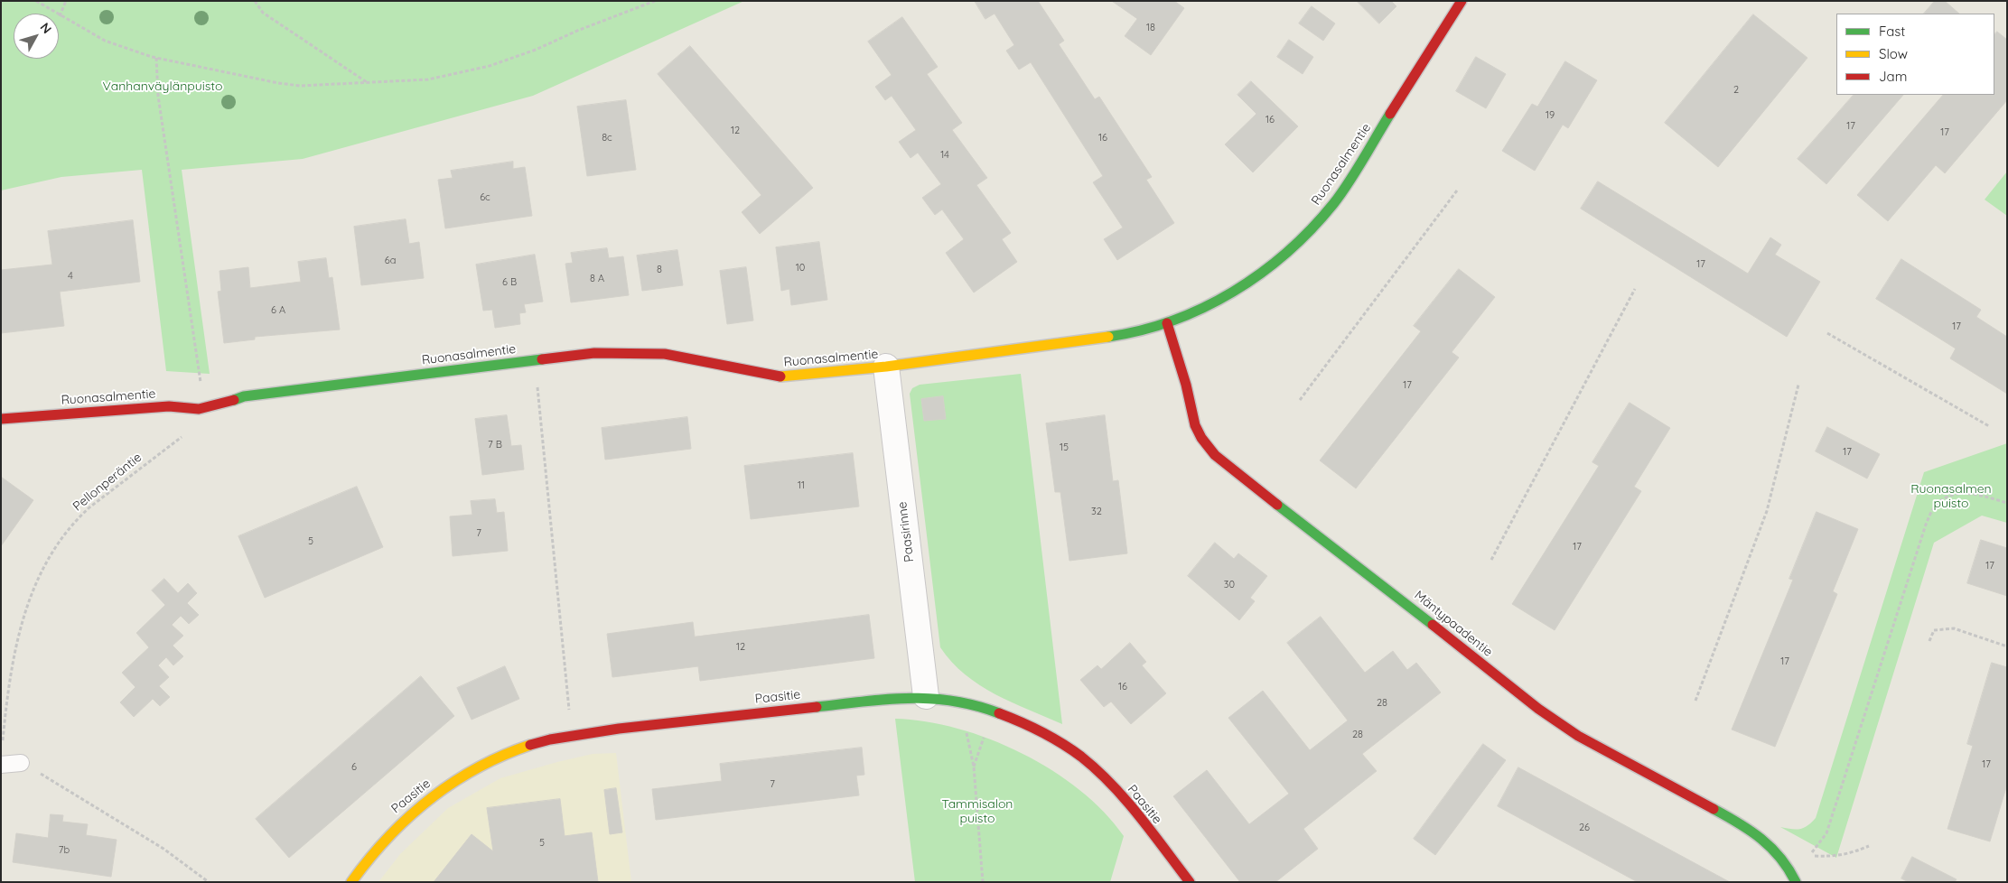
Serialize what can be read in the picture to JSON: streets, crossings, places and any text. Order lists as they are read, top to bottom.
{
  "streets": {
    "street": [
      "Ruonasalmentie",
      "Paasirinne",
      "Mäntypaadentie",
      "Paasitie"
    ],
    "path": ["Pellonperäntie"]
  },
  "crossings": [
    ["Ruonasalmentie", "Paasirinne"],
    ["Ruonasalmentie", "Mäntypaadentie"],
    ["Paasirinne", "Paasitie"]
  ],
  "parks": ["Vanhanväylänpuisto", "Ruonasalmen puisto", "Tammisalon puisto"],
  "house_numbers": [
    "18",
    "2",
    "19",
    "16",
    "17",
    "12",
    "17",
    "8c",
    "16",
    "14",
    "6c",
    "6a",
    "17",
    "10",
    "8",
    "4",
    "8 A",
    "6 B",
    "6 A",
    "17",
    "17",
    "7 B",
    "15",
    "17",
    "11",
    "32",
    "7",
    "5",
    "17",
    "17",
    "30",
    "12",
    "17",
    "16",
    "28",
    "28",
    "17",
    "6",
    "7",
    "26",
    "5",
    "7b"
  ],
  "legend": ["Fast", "Slow", "Jam"],
  "north": "top right"
}
